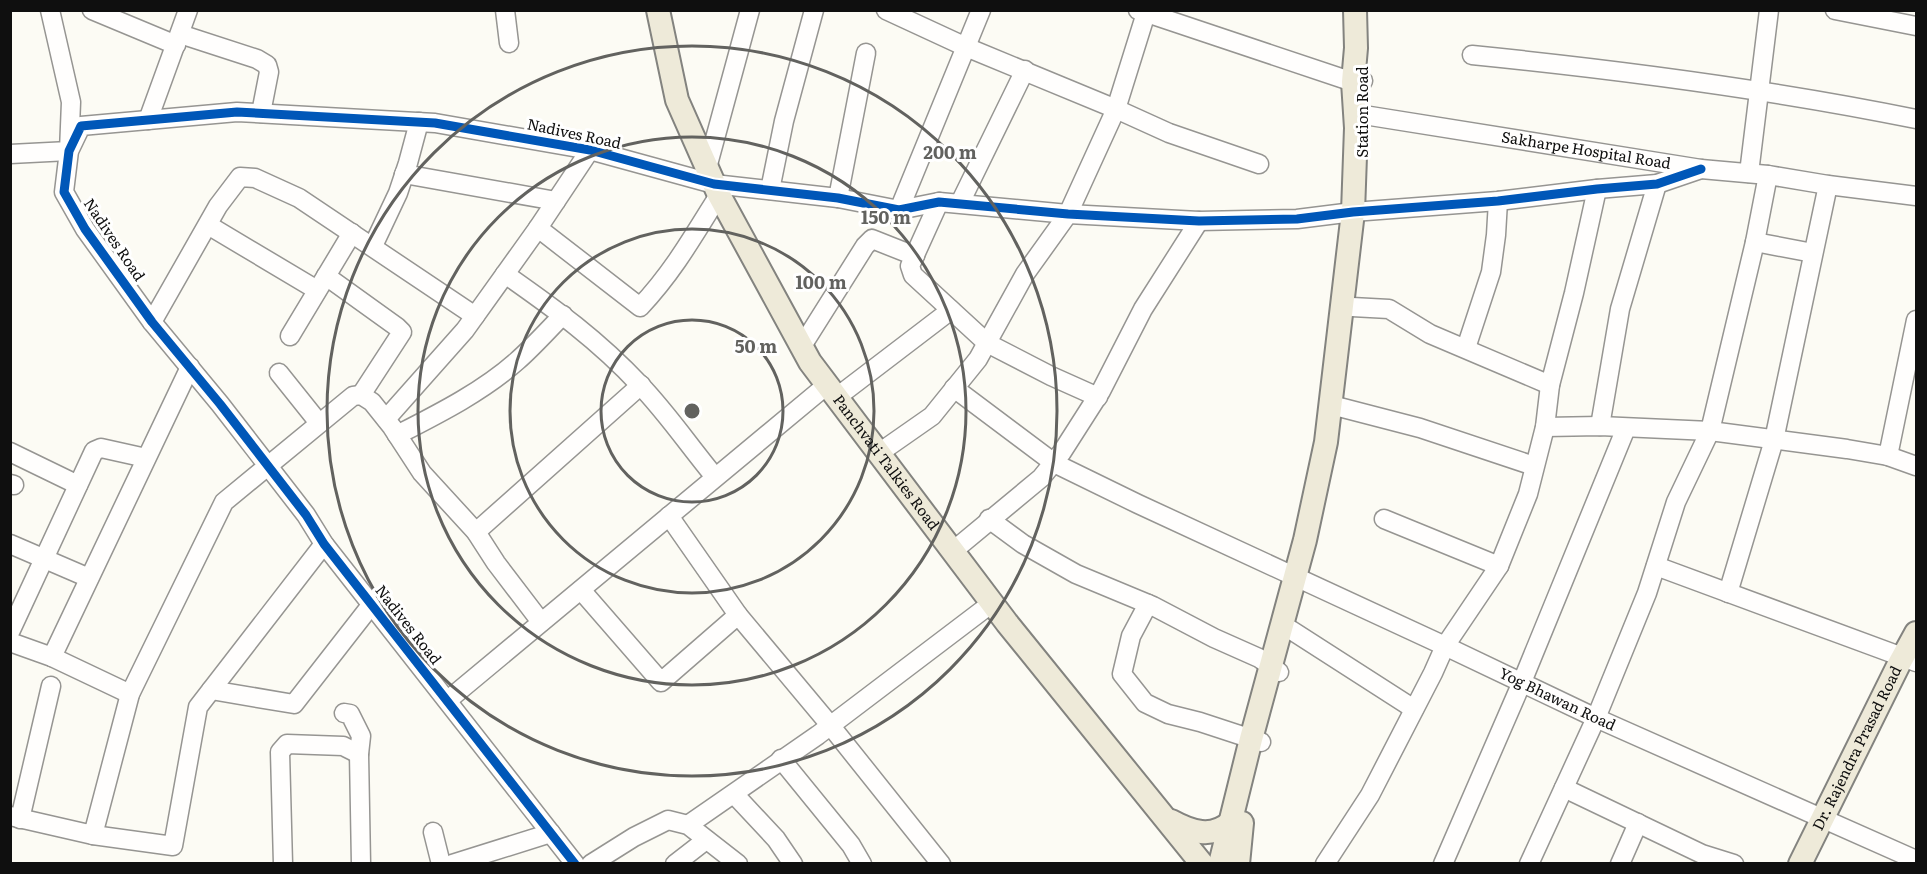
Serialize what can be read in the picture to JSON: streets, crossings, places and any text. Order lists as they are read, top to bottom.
{
  "streets": {
    "main road": ["Station Road", "Panchvati Talkies Road", "Dr. Rajendra Prasad Road"],
    "street": ["Nadives Road", "Sakharpe Hospital Road", "Yog Bhawan Road"]
  },
  "crossings": [
    ["Station Road", "Sakharpe Hospital Road"],
    ["Nadives Road", "Panchvati Talkies Road"],
    ["Yog Bhawan Road", "Dr. Rajendra Prasad Road"]
  ],
  "rings": [
    "200 m",
    "150 m",
    "100 m",
    "50 m"
  ]
}
